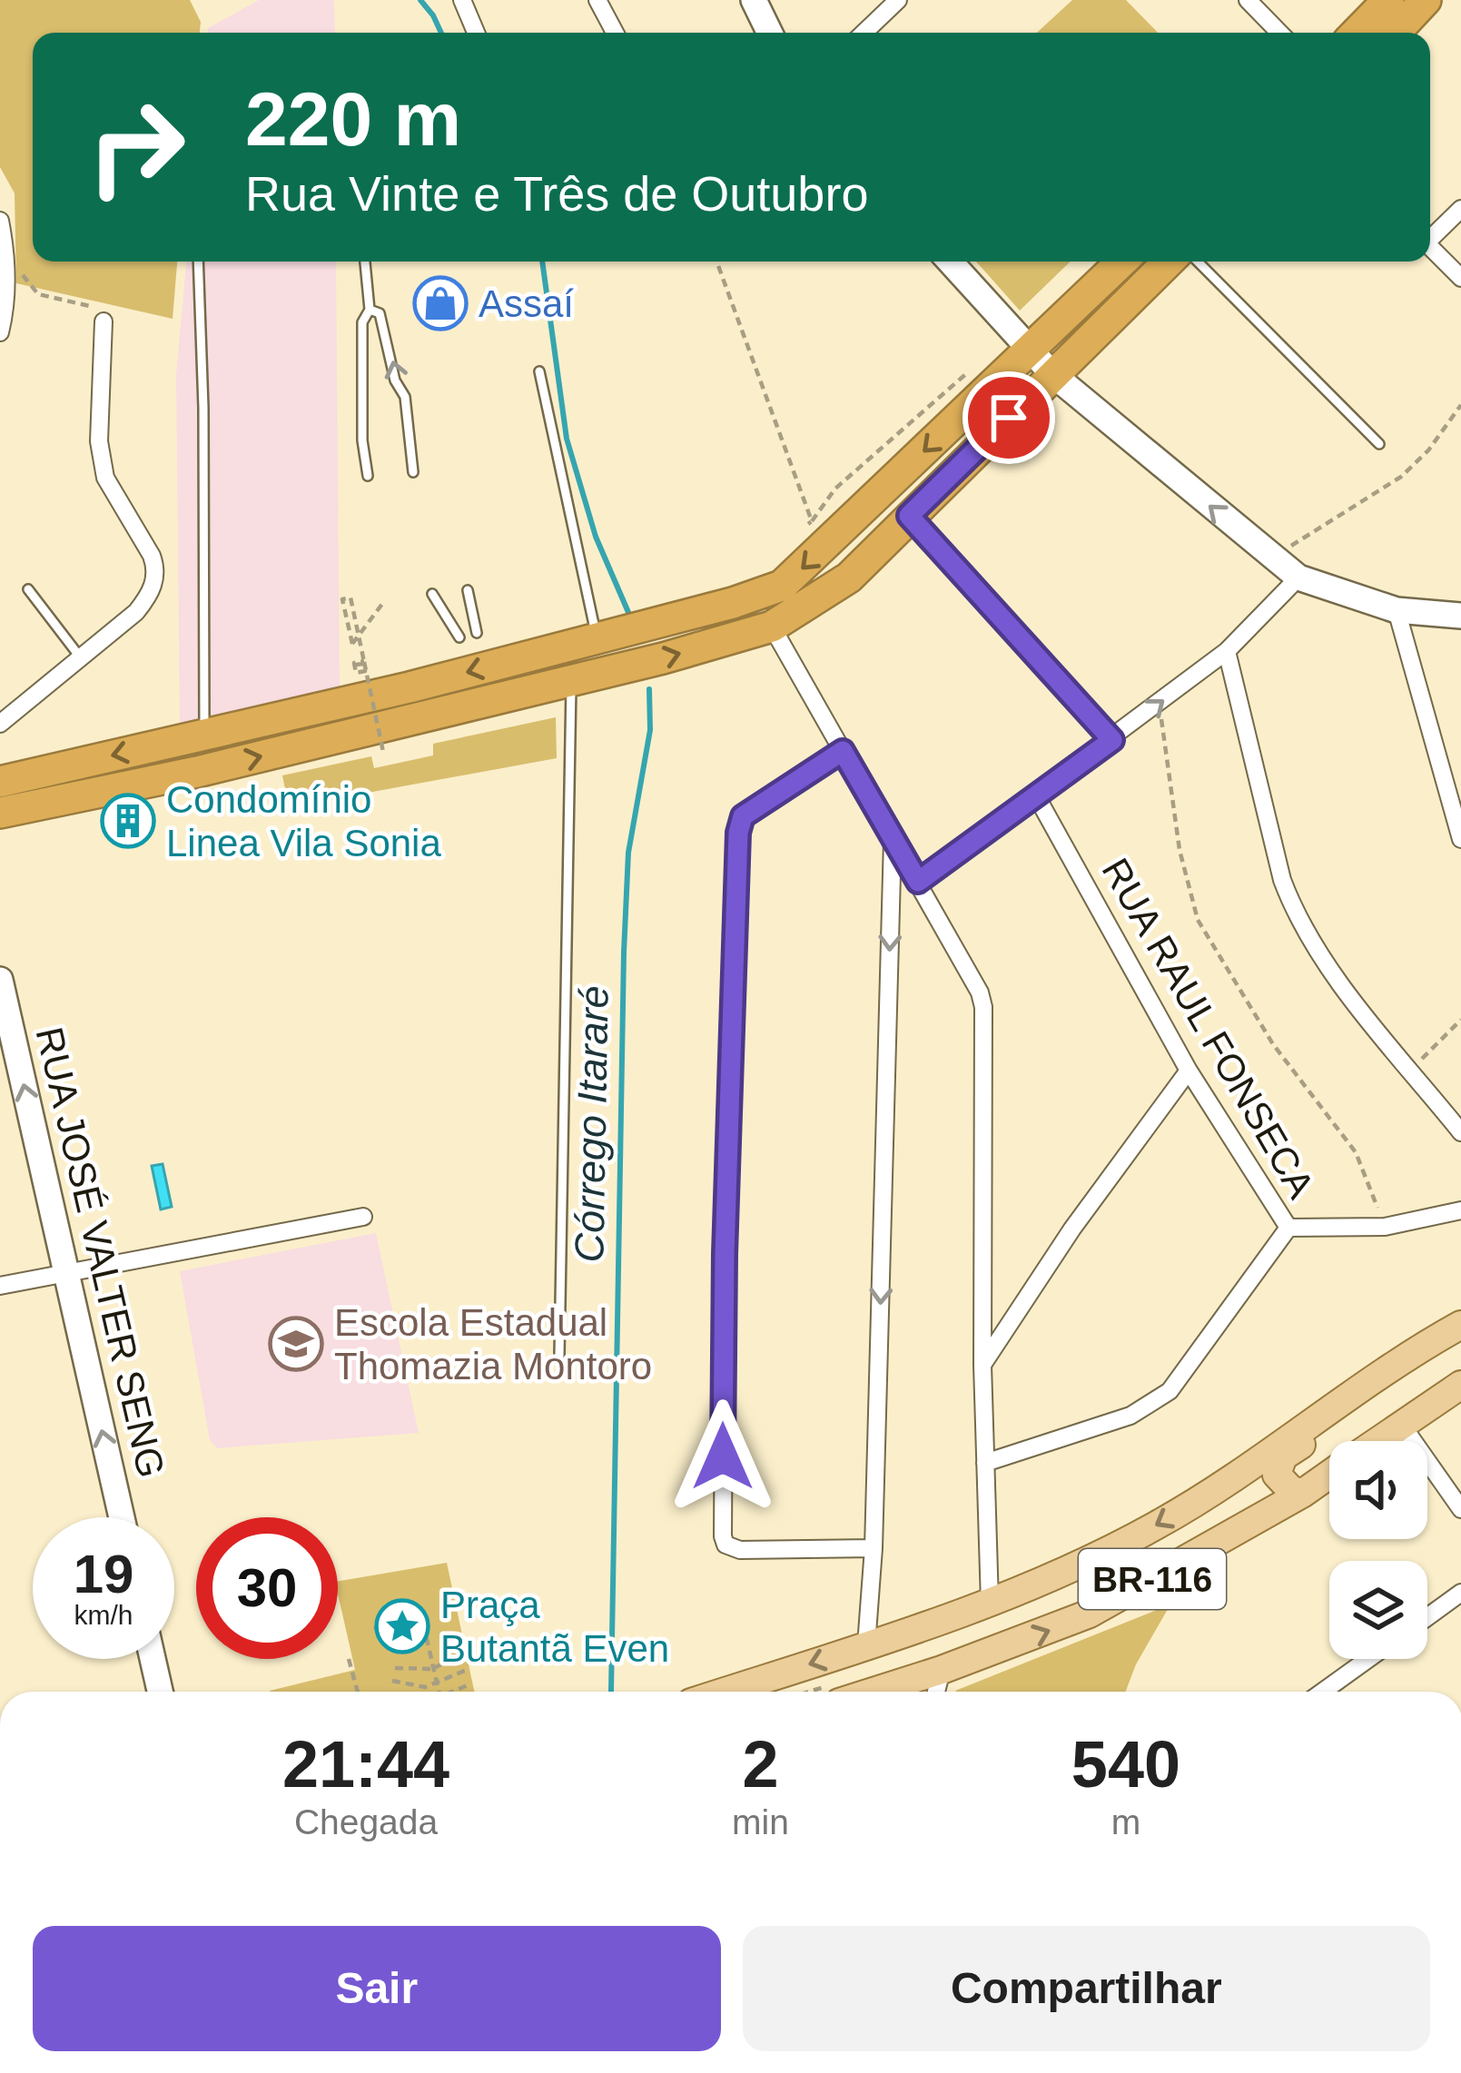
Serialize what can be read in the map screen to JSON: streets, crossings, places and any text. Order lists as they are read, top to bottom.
{
  "streets": {
    "main road": ["BR-116"],
    "street": ["RUA RAUL FONSECA", "RUA JOSÉ VALTER SENG"]
  },
  "one_way": ["RUA JOSÉ VALTER SENG"],
  "water": ["Córrego Itararé"],
  "places": {
    "shop": ["Assaí"],
    "building": ["Condomínio Linea Vila Sonia"],
    "school or university": ["Escola Estadual Thomazia Montoro"],
    "place": ["Praça Butantã Even"]
  },
  "page": {
    "turn": ["220 m", "Rua Vinte e Três de Outubro"],
    "speed": "19 km/h",
    "limit": "30",
    "eta": [
      "21:44",
      "Chegada",
      "2",
      "min",
      "540",
      "m"
    ],
    "buttons": ["Sair", "Compartilhar"]
  }
}
